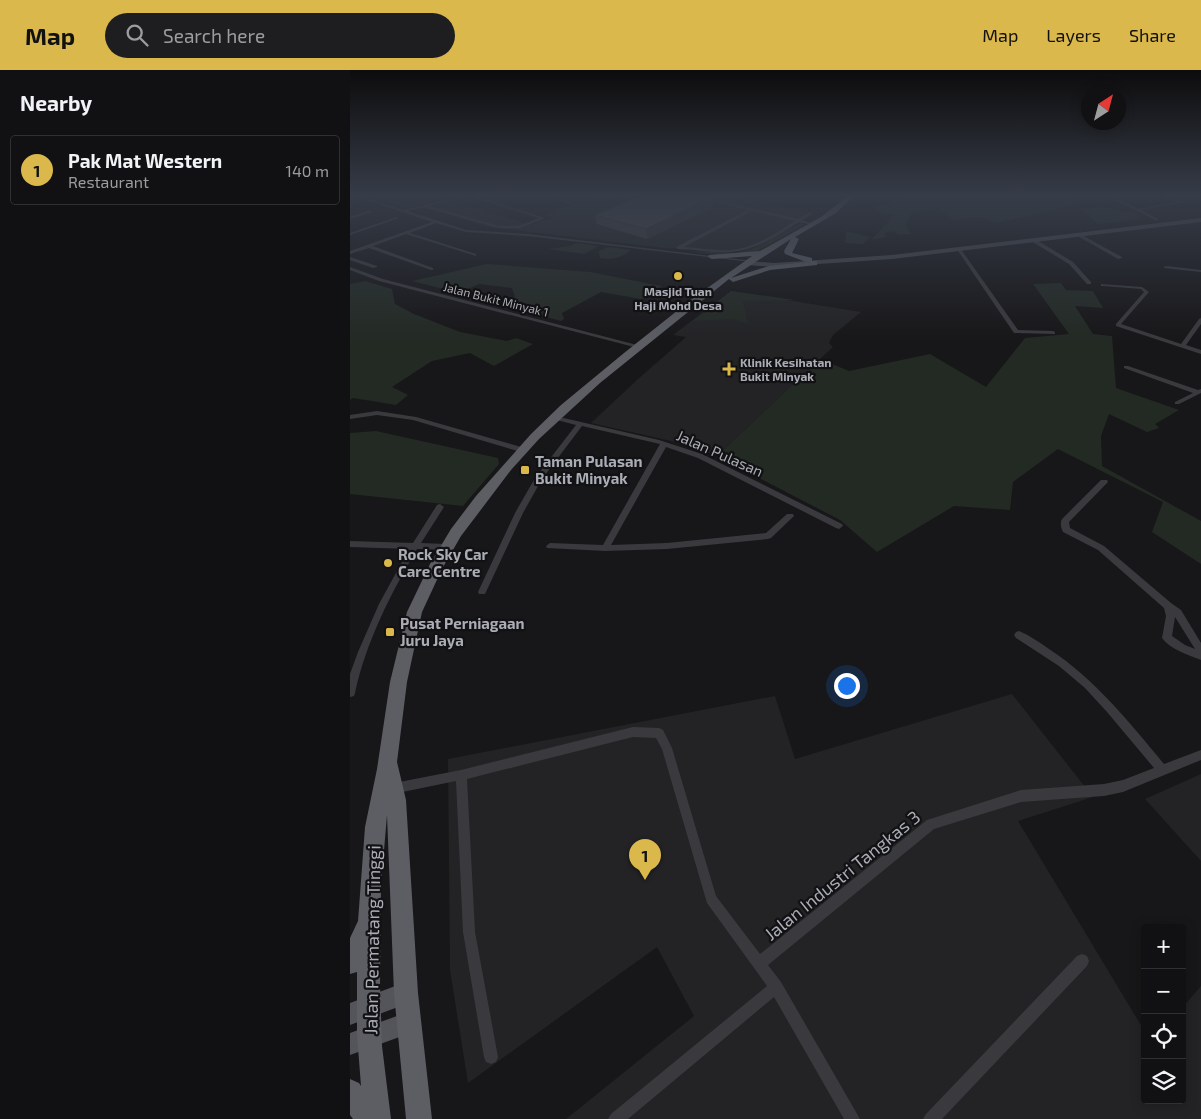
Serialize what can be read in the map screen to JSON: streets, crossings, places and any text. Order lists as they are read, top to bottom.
{
  "streets": {
    "highway": ["Jalan Permatang Tinggi"],
    "street": ["Jalan Bukit Minyak 1", "Jalan Pulasan", "Jalan Industri Tangkas 3"]
  },
  "crossings": [
    ["Jalan Bukit Minyak 1", "Jalan Permatang Tinggi"],
    ["Jalan Pulasan", "Jalan Permatang Tinggi"]
  ],
  "places": {
    "other": ["Masjid Tuan Haji Mohd Desa", "Rock Sky Car Care Centre"],
    "health": ["Klinik Kesihatan Bukit Minyak"],
    "transit": ["Taman Pulasan Bukit Minyak", "Pusat Perniagaan Juru Jaya"]
  },
  "north": "top right",
  "page": {
    "header": "Map",
    "search": "Search here",
    "nav": ["Map", "Layers", "Share"],
    "heading": "Nearby",
    "list": [
      {
        "mark": "1",
        "name": "Pak Mat Western",
        "note": "Restaurant",
        "value": "140 m"
      }
    ],
    "pins": "1",
    "map_buttons": ["+", "−"]
  }
}
